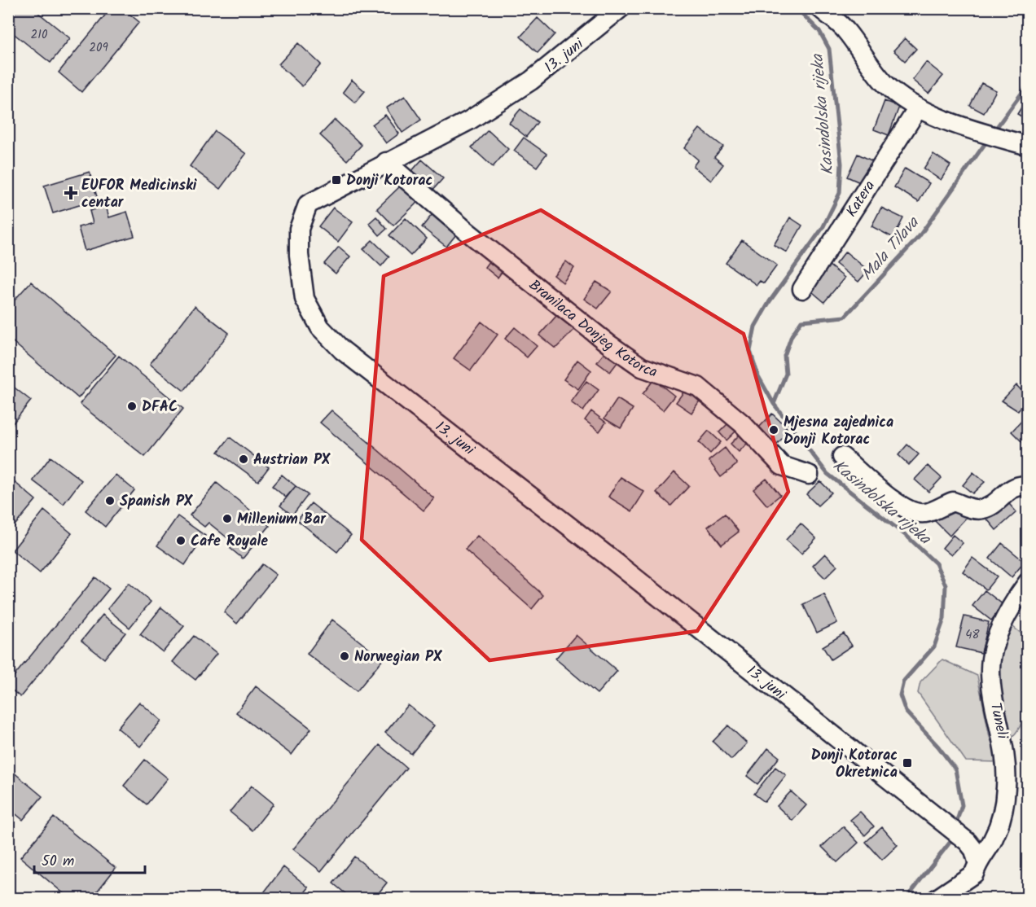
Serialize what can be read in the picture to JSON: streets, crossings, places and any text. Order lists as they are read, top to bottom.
{
  "streets": {
    "street": [
      "13. juni",
      "Katera",
      "Branilaca Donjeg Kotorca",
      "Tuneli"
    ]
  },
  "crossings": [
    ["13. juni", "Branilaca Donjeg Kotorca"],
    ["13. juni", "Tuneli"]
  ],
  "water": ["Kasindolska rijeka", "Mala Tilava"],
  "places": {
    "transit": ["Donji Kotorac", "Donji Kotorac Okretnica"],
    "health": ["EUFOR Medicinski centar"],
    "other": [
      "DFAC",
      "Mjesna zajednica Donji Kotorac",
      "Austrian PX",
      "Spanish PX",
      "Millenium Bar",
      "Cafe Royale",
      "Norwegian PX"
    ]
  },
  "house_numbers": ["210", "209", "48"],
  "scale_bar": "50 m"
}
